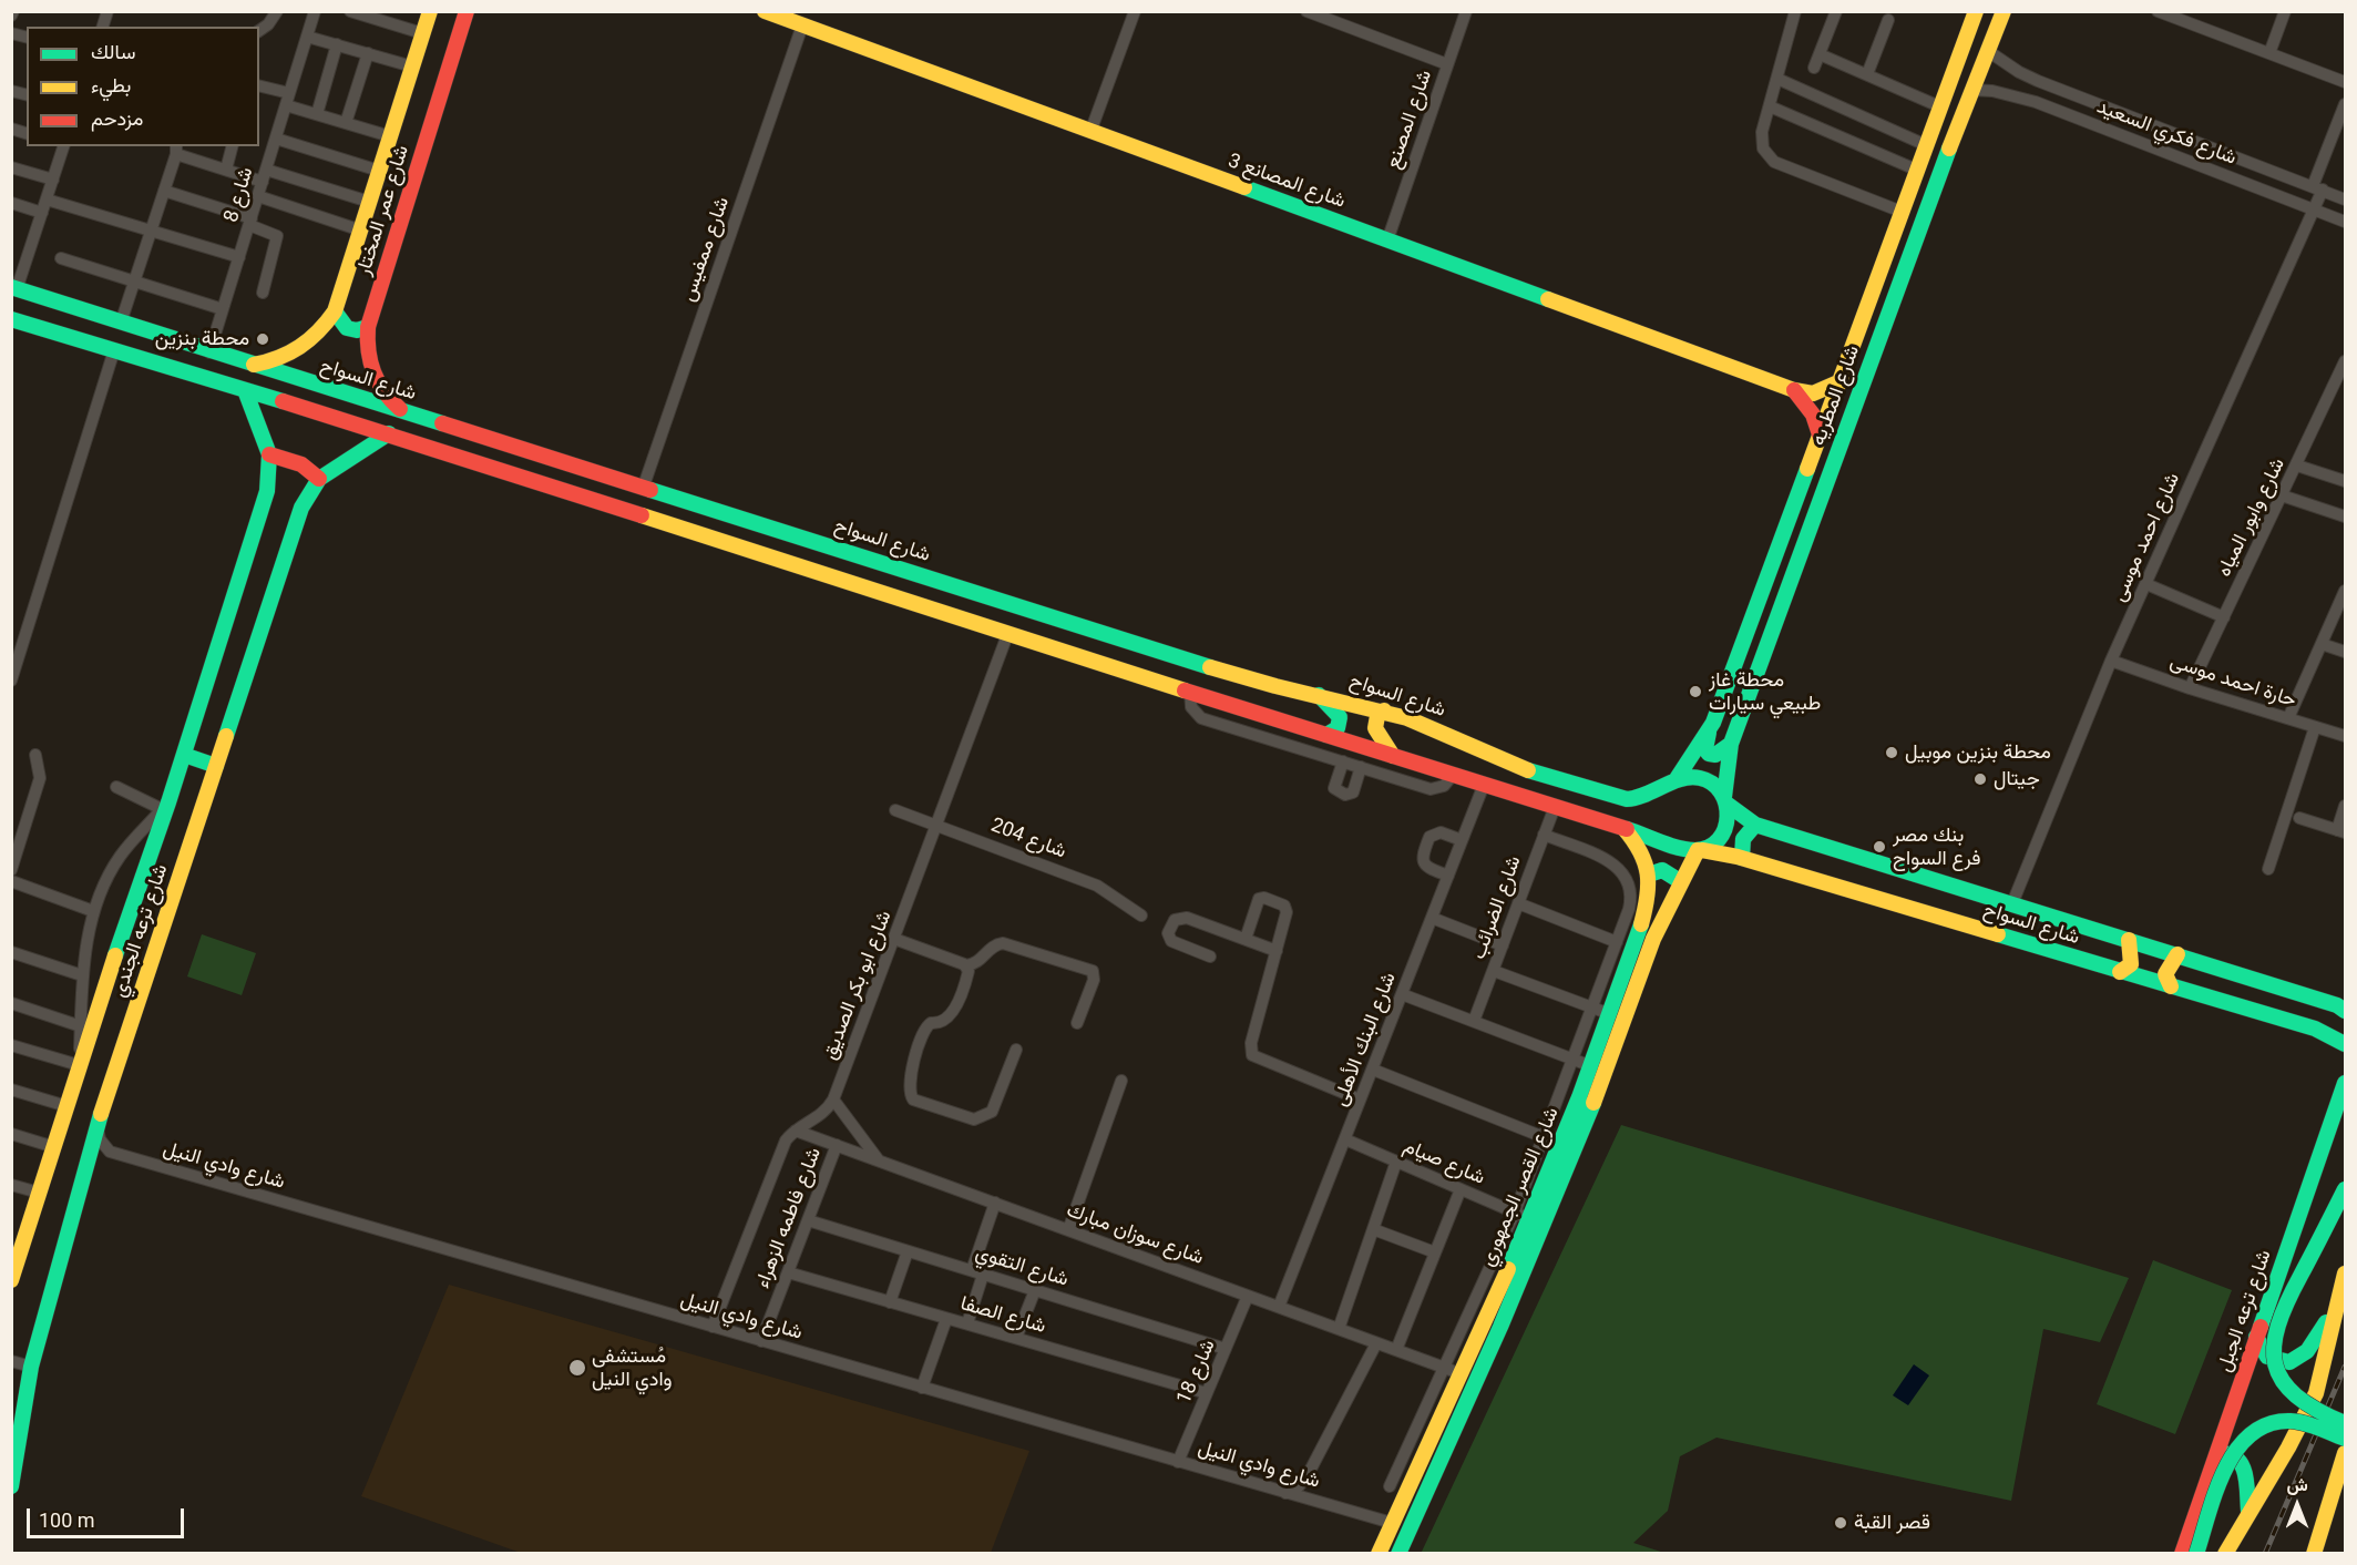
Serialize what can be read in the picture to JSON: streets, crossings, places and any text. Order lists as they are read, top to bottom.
{
  "streets": {
    "main road": [
      "شارع المصانع 3",
      "شارع عمر المختار",
      "شارع السواح",
      "شارع المطريه",
      "شارع ترعه الجندي",
      "شارع القصر الجمهوري",
      "شارع ترعه الجبل"
    ],
    "street": [
      "شارع المصنع",
      "شارع فكري السعيد",
      "شارع 8",
      "شارع ممفيس",
      "شارع وابور المياه",
      "شارع احمد موسى",
      "حارة احمد موسى",
      "شارع 204",
      "شارع الضرائب",
      "شارع ابو بكر الصديق",
      "شارع البنك الأهلى",
      "شارع صيام",
      "شارع وادي النيل",
      "شارع فاطمه الزهراء",
      "شارع سوزان مبارك",
      "شارع التقوي",
      "شارع الصفا",
      "شارع 18"
    ]
  },
  "crossings": [
    ["شارع المصنع", "شارع المصانع 3"],
    ["شارع فكري السعيد", "شارع المطريه"],
    ["شارع فكري السعيد", "شارع احمد موسى"],
    ["شارع المصانع 3", "شارع ممفيس"],
    ["شارع المصانع 3", "شارع المطريه"],
    ["شارع 8", "شارع السواح"],
    ["شارع عمر المختار", "شارع السواح"],
    ["شارع ممفيس", "شارع السواح"],
    ["شارع السواح", "شارع المطريه"],
    ["شارع السواح", "شارع احمد موسى"],
    ["شارع السواح", "شارع الضرائب"],
    ["شارع السواح", "شارع ترعه الجندي"],
    ["شارع السواح", "شارع ابو بكر الصديق"],
    ["شارع السواح", "شارع البنك الأهلى"],
    ["شارع السواح", "شارع القصر الجمهوري"],
    ["شارع وابور المياه", "حارة احمد موسى"],
    ["شارع احمد موسى", "حارة احمد موسى"],
    ["شارع 204", "شارع ابو بكر الصديق"],
    ["شارع ترعه الجندي", "شارع وادي النيل"],
    ["شارع ابو بكر الصديق", "شارع وادي النيل"],
    ["شارع ابو بكر الصديق", "شارع سوزان مبارك"],
    ["شارع البنك الأهلى", "شارع صيام"],
    ["شارع البنك الأهلى", "شارع سوزان مبارك"],
    ["شارع صيام", "شارع القصر الجمهوري"],
    ["شارع وادي النيل", "شارع القصر الجمهوري"],
    ["شارع وادي النيل", "شارع فاطمه الزهراء"],
    ["شارع وادي النيل", "شارع 18"],
    ["شارع القصر الجمهوري", "شارع سوزان مبارك"],
    ["شارع فاطمه الزهراء", "شارع سوزان مبارك"],
    ["شارع فاطمه الزهراء", "شارع التقوي"],
    ["شارع فاطمه الزهراء", "شارع الصفا"],
    ["شارع سوزان مبارك", "شارع 18"],
    ["شارع التقوي", "شارع 18"],
    ["شارع الصفا", "شارع 18"]
  ],
  "places": [
    "محطة بنزين",
    "محطة غاز طبيعي سيارات",
    "محطة بنزين موبيل",
    "جيتال",
    "بنك مصر فرع السواح",
    "مُستشفى وادي النيل",
    "قصر القبة"
  ],
  "legend": ["سالك", "بطيء", "مزدحم"],
  "scale_bar": "100 m",
  "north": "top"
}
